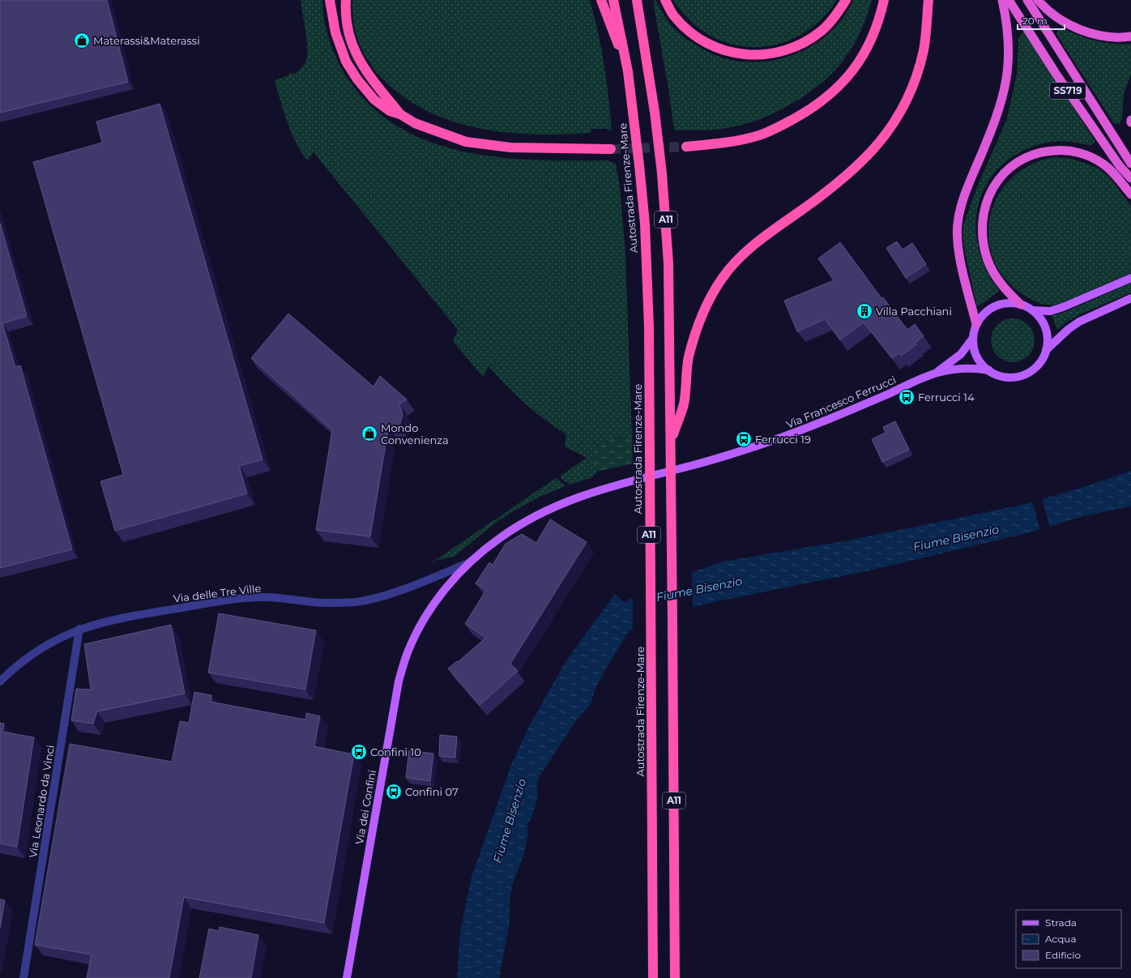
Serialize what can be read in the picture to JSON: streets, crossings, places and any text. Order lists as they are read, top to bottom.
{
  "streets": {
    "highway": ["SS719", "Autostrada Firenze-Mare", "A11"],
    "main road": ["Via Francesco Ferrucci", "Via dei Confini"],
    "street": ["Via delle Tre Ville", "Via Leonardo da Vinci"]
  },
  "crossings": [
    ["Via Francesco Ferrucci", "Via delle Tre Ville"],
    ["Via Francesco Ferrucci", "Via dei Confini"],
    ["Via delle Tre Ville", "Via Leonardo da Vinci"],
    ["Via delle Tre Ville", "Via dei Confini"]
  ],
  "water": ["Fiume Bisenzio"],
  "places": {
    "shop": ["Materassi&Materassi", "Mondo Convenienza"],
    "building": ["Villa Pacchiani"],
    "bus stop": [
      "Ferrucci 14",
      "Ferrucci 19",
      "Confini 10",
      "Confini 07"
    ]
  },
  "legend": ["Strada", "Acqua", "Edificio"],
  "scale_bar": "20 m"
}
